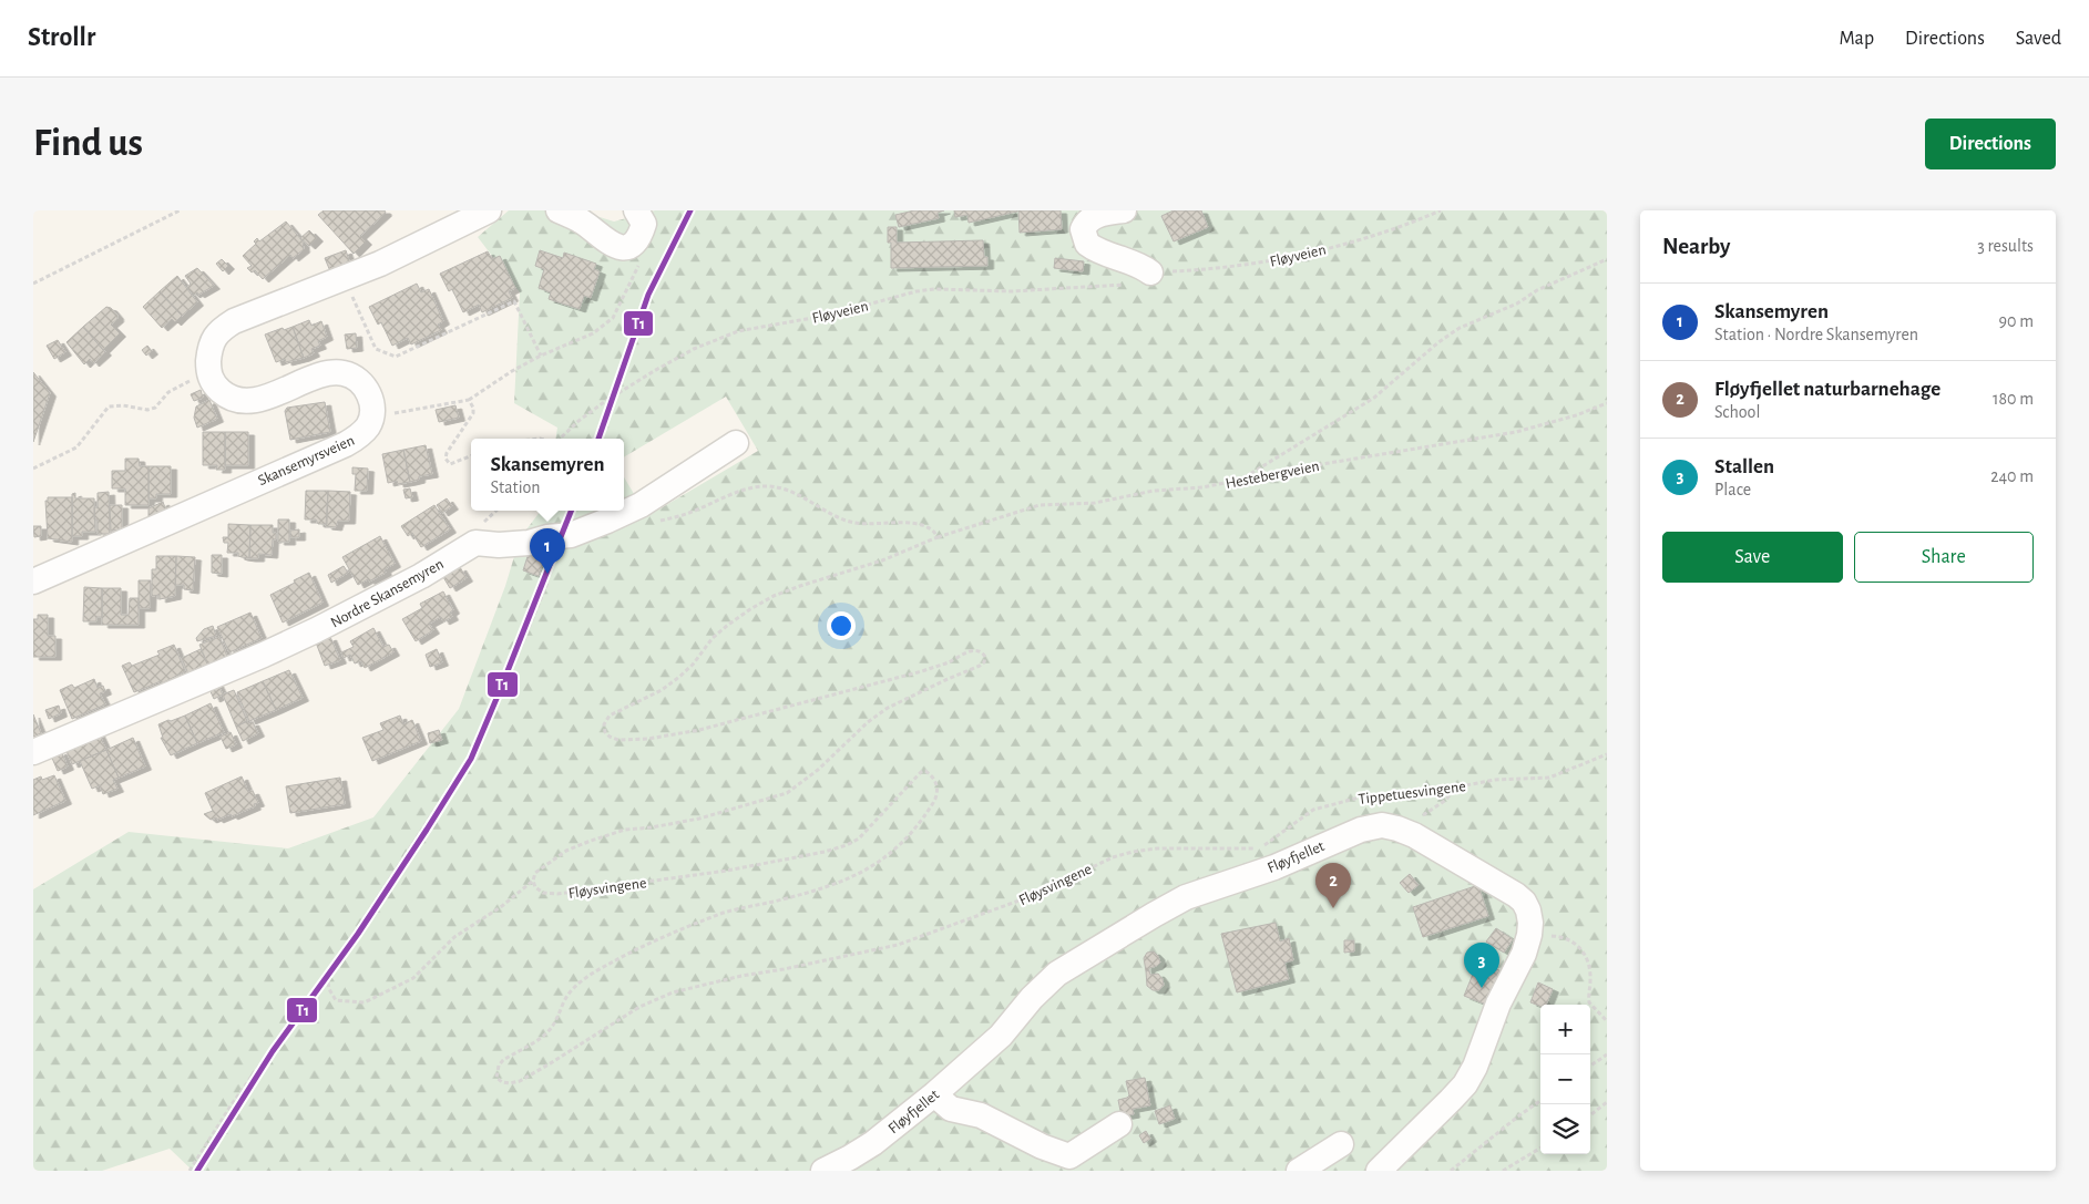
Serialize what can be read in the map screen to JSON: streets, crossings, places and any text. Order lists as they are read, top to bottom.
{
  "streets": {
    "street": ["Skansemyrsveien", "Nordre Skansemyren", "Fløyfjellet"],
    "path": [
      "Fløyveien",
      "Hestebergveien",
      "Tippetuesvingene",
      "Fløysvingene"
    ]
  },
  "crossings": [
    ["Tippetuesvingene", "Fløysvingene"]
  ],
  "lines": ["transit line T1"],
  "page": {
    "header": "Strollr",
    "nav": ["Map", "Directions", "Saved"],
    "buttons": [
      "Directions",
      ["Save", "Share"]
    ],
    "title": "Find us",
    "heading": ["Nearby", "3 results"],
    "list": [
      {
        "mark": "1",
        "name": "Skansemyren",
        "note": "Station · Nordre Skansemyren",
        "value": "90 m"
      },
      {
        "mark": "2",
        "name": "Fløyfjellet naturbarnehage",
        "note": "School",
        "value": "180 m"
      },
      {
        "mark": "3",
        "name": "Stallen",
        "note": "Place",
        "value": "240 m"
      }
    ],
    "popup": ["Skansemyren", "Station"],
    "pins": ["1", "2", "3"],
    "map_buttons": ["+", "−"]
  }
}
